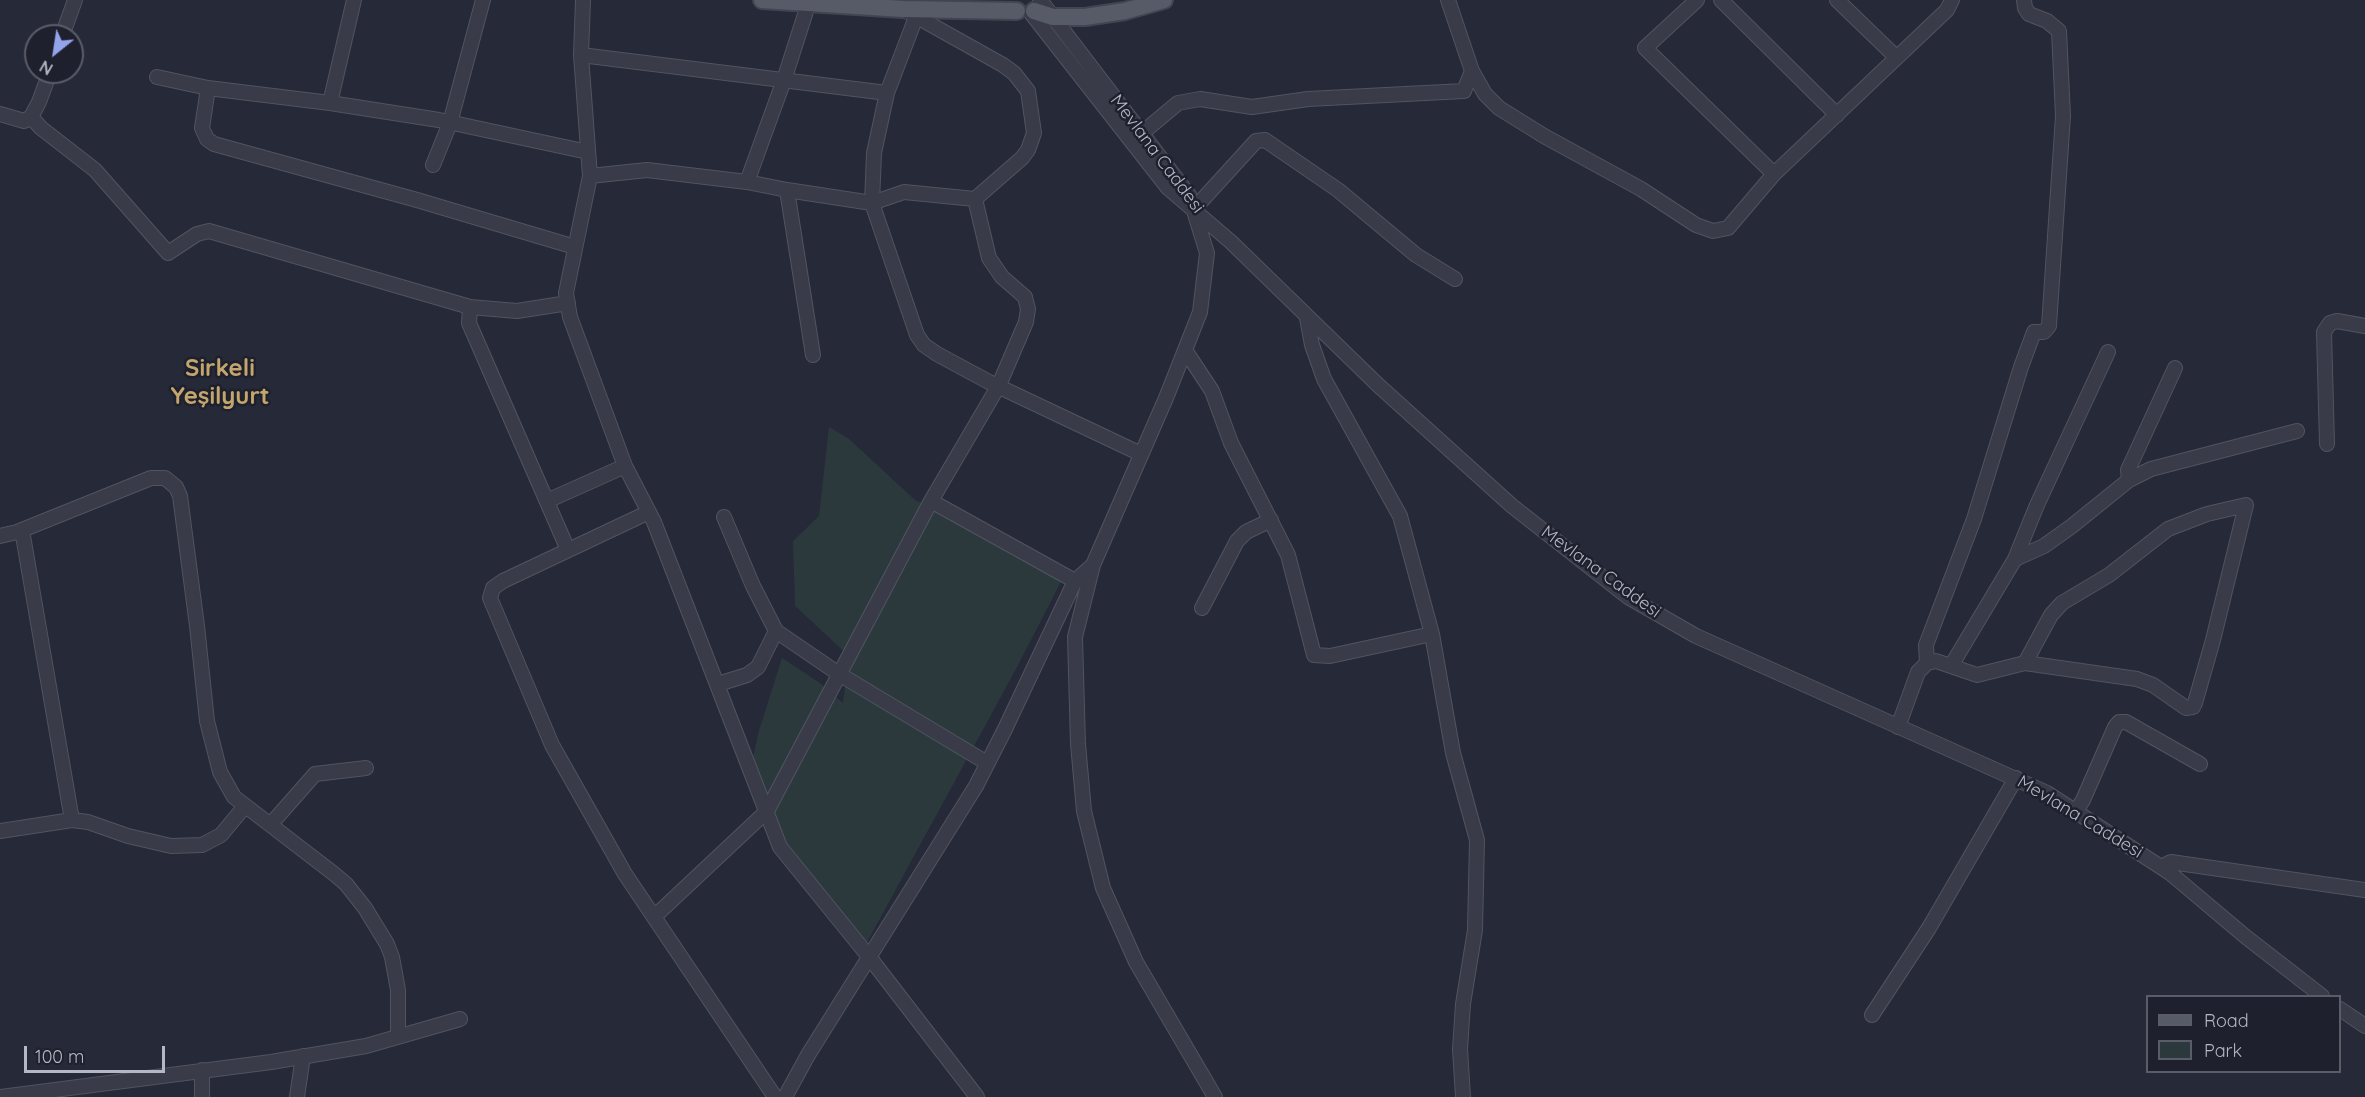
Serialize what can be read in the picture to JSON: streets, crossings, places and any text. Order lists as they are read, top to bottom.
{
  "streets": {
    "street": ["Mevlana Caddesi"]
  },
  "districts": ["Sirkeli Yeşilyurt"],
  "legend": ["Road", "Park"],
  "scale_bar": "100 m",
  "north": "bottom left"
}
